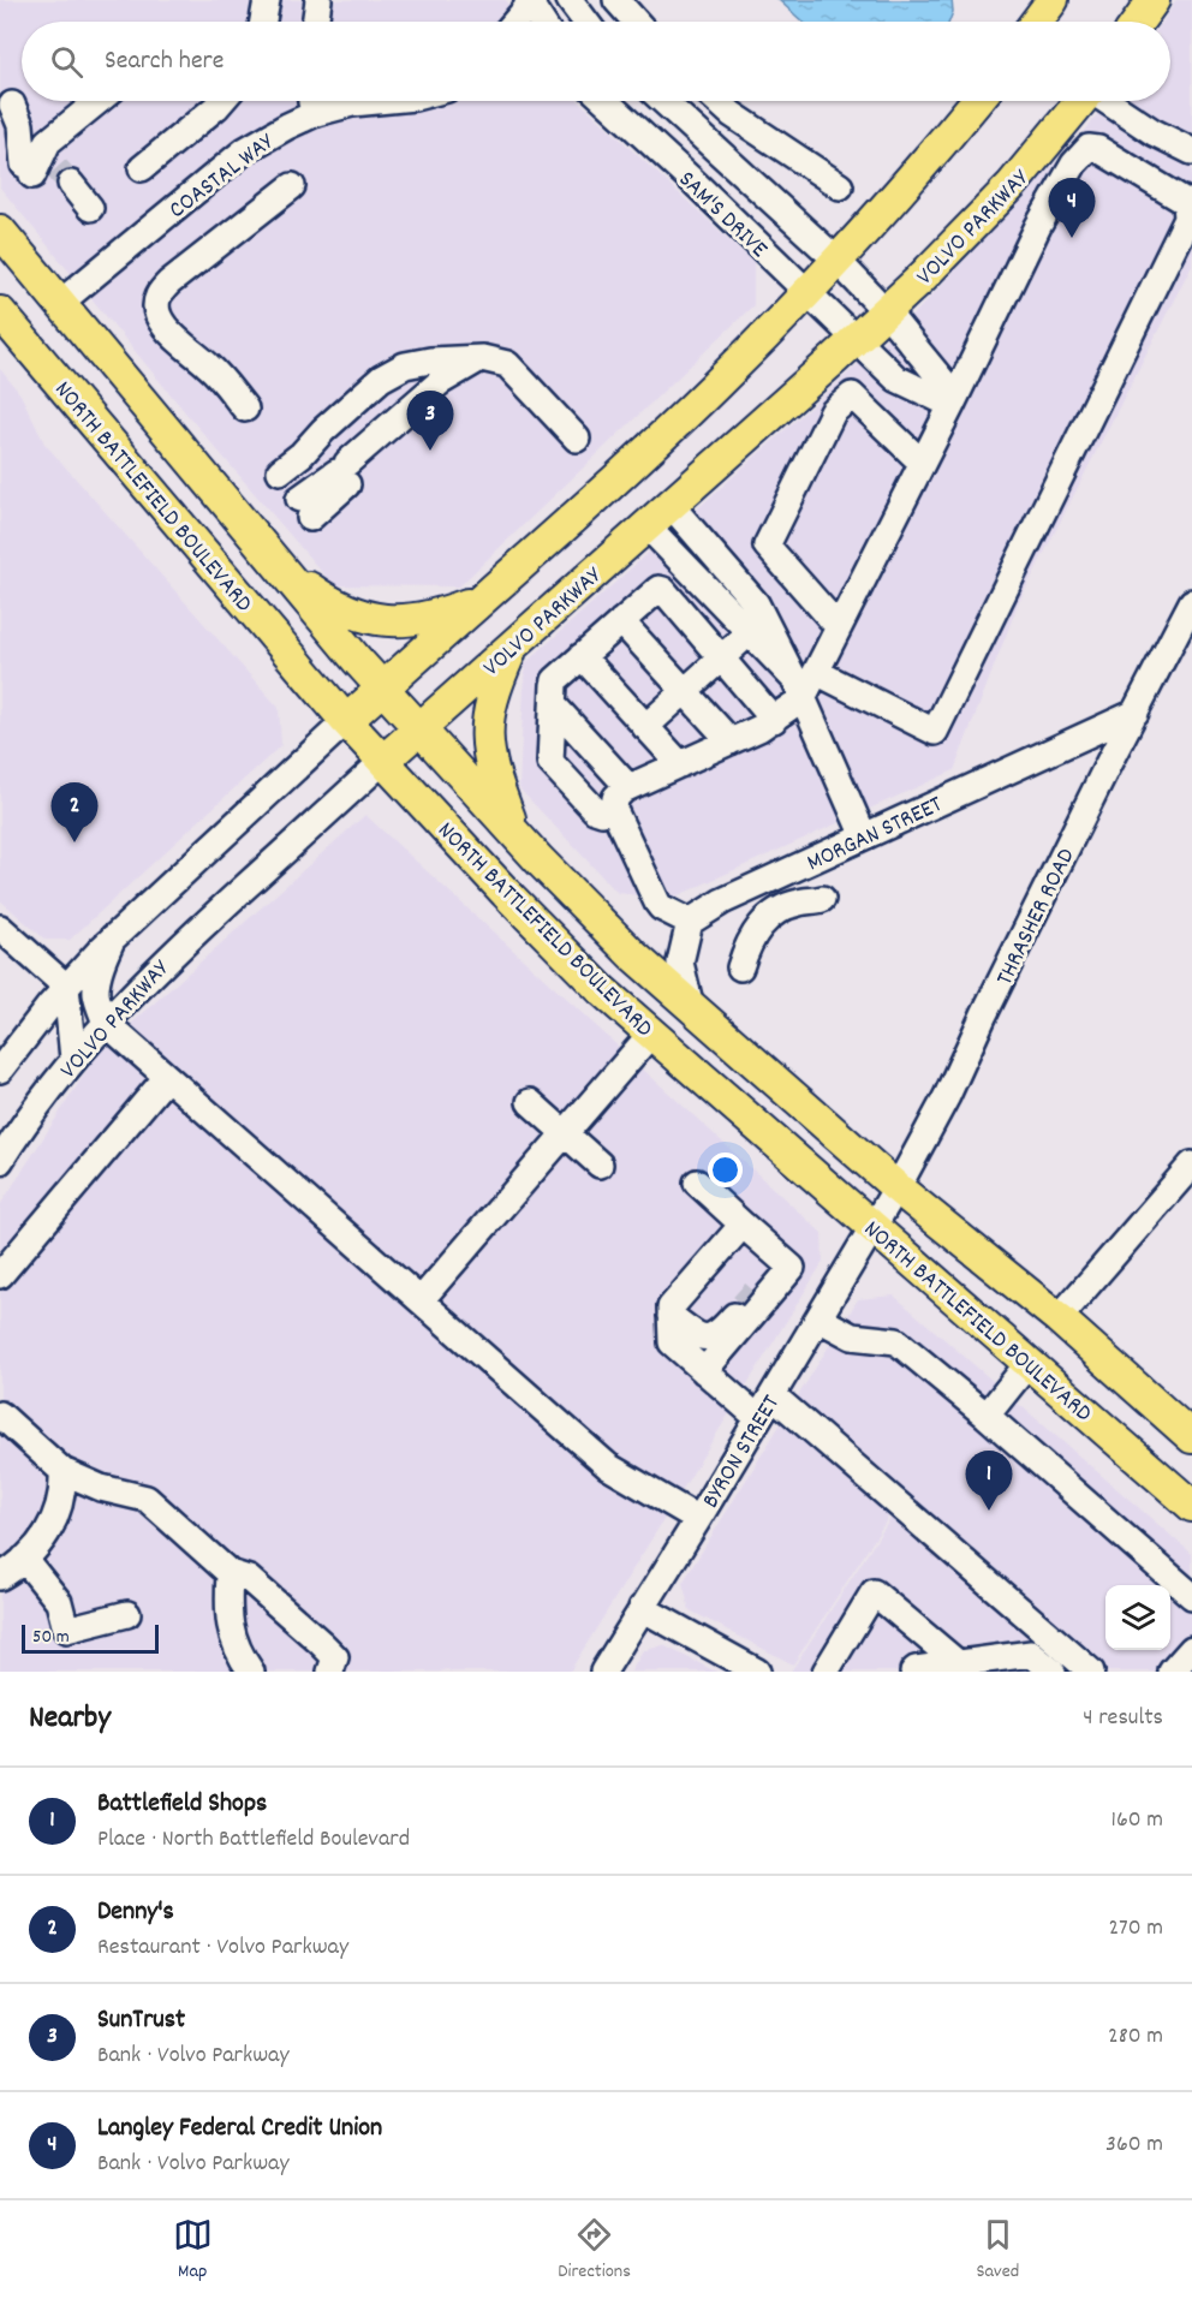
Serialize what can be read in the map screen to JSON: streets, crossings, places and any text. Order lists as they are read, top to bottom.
{
  "streets": {
    "main road": ["VOLVO PARKWAY", "NORTH BATTLEFIELD BOULEVARD"],
    "street": [
      "COASTAL WAY",
      "SAM'S DRIVE",
      "MORGAN STREET",
      "THRASHER ROAD",
      "BYRON STREET"
    ]
  },
  "crossings": [
    ["COASTAL WAY", "NORTH BATTLEFIELD BOULEVARD"],
    ["SAM'S DRIVE", "VOLVO PARKWAY"],
    ["VOLVO PARKWAY", "NORTH BATTLEFIELD BOULEVARD"],
    ["NORTH BATTLEFIELD BOULEVARD", "THRASHER ROAD"],
    ["NORTH BATTLEFIELD BOULEVARD", "BYRON STREET"],
    ["MORGAN STREET", "THRASHER ROAD"],
    ["THRASHER ROAD", "BYRON STREET"]
  ],
  "scale_bar": "50 m",
  "page": {
    "search": "Search here",
    "pins": [
      "4",
      "3",
      "2",
      "1"
    ],
    "scale": "50 m",
    "heading": ["Nearby", "4 results"],
    "list": [
      {
        "mark": "1",
        "name": "Battlefield Shops",
        "note": "Place · North Battlefield Boulevard",
        "value": "160 m"
      },
      {
        "mark": "2",
        "name": "Denny's",
        "note": "Restaurant · Volvo Parkway",
        "value": "270 m"
      },
      {
        "mark": "3",
        "name": "SunTrust",
        "note": "Bank · Volvo Parkway",
        "value": "280 m"
      },
      {
        "mark": "4",
        "name": "Langley Federal Credit Union",
        "note": "Bank · Volvo Parkway",
        "value": "360 m"
      }
    ],
    "nav": ["Map", "Directions", "Saved"]
  }
}
